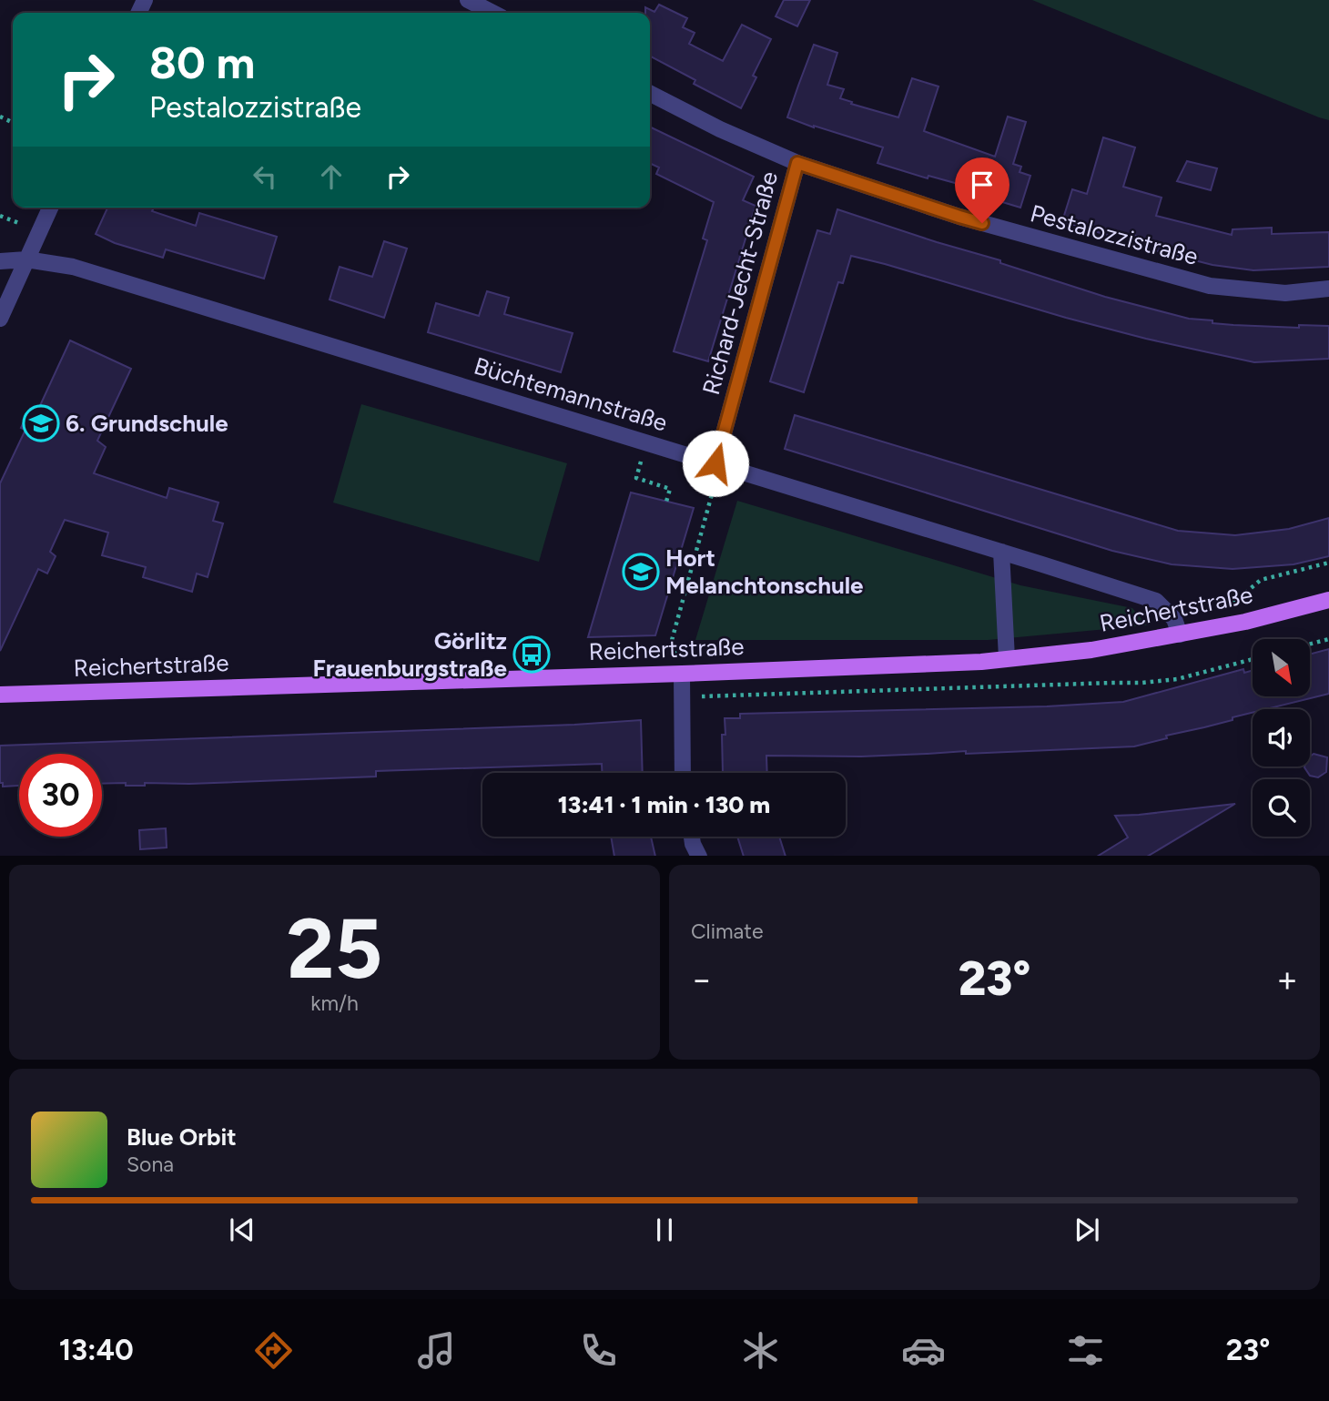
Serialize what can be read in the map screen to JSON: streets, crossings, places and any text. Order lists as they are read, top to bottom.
{
  "streets": {
    "main road": ["Reichertstraße"],
    "street": ["Pestalozzistraße", "Richard-Jecht-Straße", "Büchtemannstraße"]
  },
  "crossings": [
    ["Pestalozzistraße", "Richard-Jecht-Straße"],
    ["Richard-Jecht-Straße", "Büchtemannstraße"],
    ["Büchtemannstraße", "Reichertstraße"]
  ],
  "places": {
    "school or university": ["6. Grundschule", "Hort Melanchtonschule"],
    "bus stop": ["Görlitz Frauenburgstraße"]
  },
  "north": "bottom right",
  "page": {
    "turn": ["80 m", "Pestalozzistraße"],
    "limit": "30",
    "trip": "13:41 · 1 min · 130 m",
    "tile": [
      ["25", "km/h"],
      "Climate"
    ],
    "heat": ["−", "23°", "+"],
    "song": ["Blue Orbit", "Sona"],
    "tabs": ["13:40", "23°"]
  }
}
